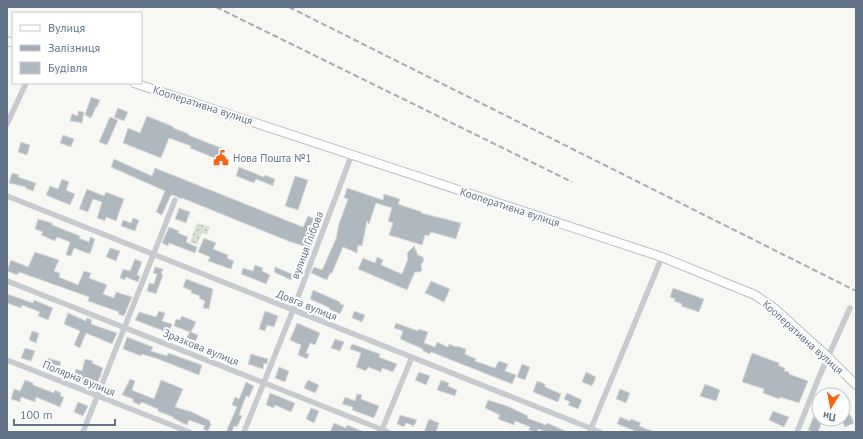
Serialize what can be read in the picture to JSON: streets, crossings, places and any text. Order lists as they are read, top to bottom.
{
  "streets": {
    "street": [
      "Кооперативна вулиця",
      "вулиця Глібова",
      "Довга вулиця",
      "Зразкова вулиця",
      "Полярна вулиця"
    ]
  },
  "crossings": [
    ["Кооперативна вулиця", "вулиця Глібова"],
    ["вулиця Глібова", "Довга вулиця"],
    ["вулиця Глібова", "Зразкова вулиця"]
  ],
  "places": {
    "public building": ["Нова Пошта №1"]
  },
  "legend": ["Вулиця", "Залізниця", "Будівля"],
  "scale_bar": "100 m",
  "north": "bottom"
}
